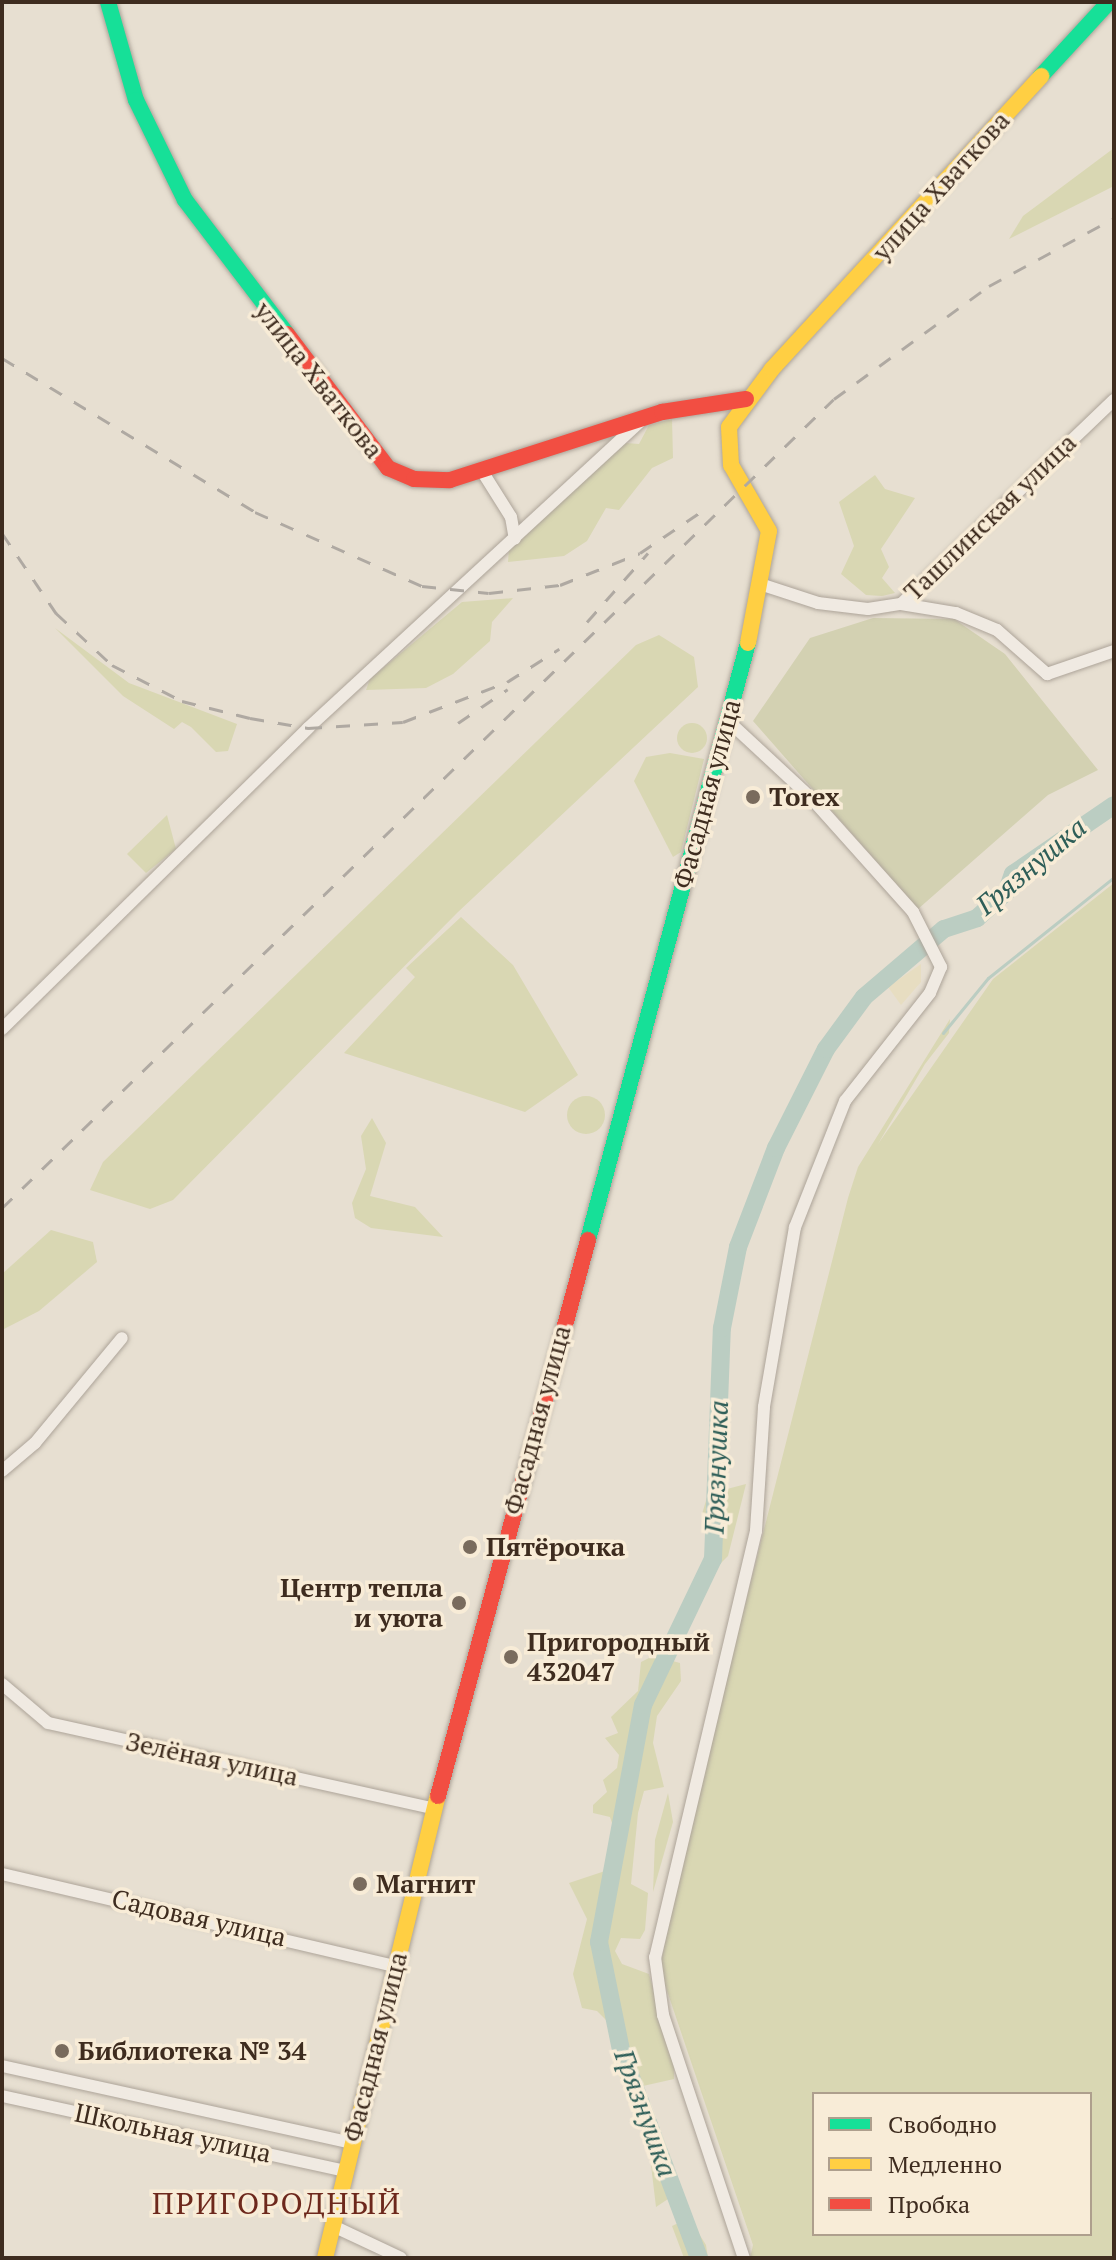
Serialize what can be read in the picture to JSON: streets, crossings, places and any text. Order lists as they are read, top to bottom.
{
  "streets": {
    "main road": ["улица Хваткова", "Фасадная улица"],
    "street": [
      "Ташлинская улица",
      "Зелёная улица",
      "Садовая улица",
      "Школьная улица"
    ]
  },
  "crossings": [
    ["улица Хваткова", "Фасадная улица"],
    ["Ташлинская улица", "Фасадная улица"],
    ["Фасадная улица", "Зелёная улица"],
    ["Фасадная улица", "Садовая улица"],
    ["Фасадная улица", "Школьная улица"]
  ],
  "districts": ["ПРИГОРОДНЫЙ"],
  "water": ["Грязнушка"],
  "places": [
    "Torex",
    "Пятёрочка",
    "Центр тепла и уюта",
    "Пригородный 432047",
    "Магнит",
    "Библиотека № 34"
  ],
  "legend": ["Свободно", "Медленно", "Пробка"]
}
